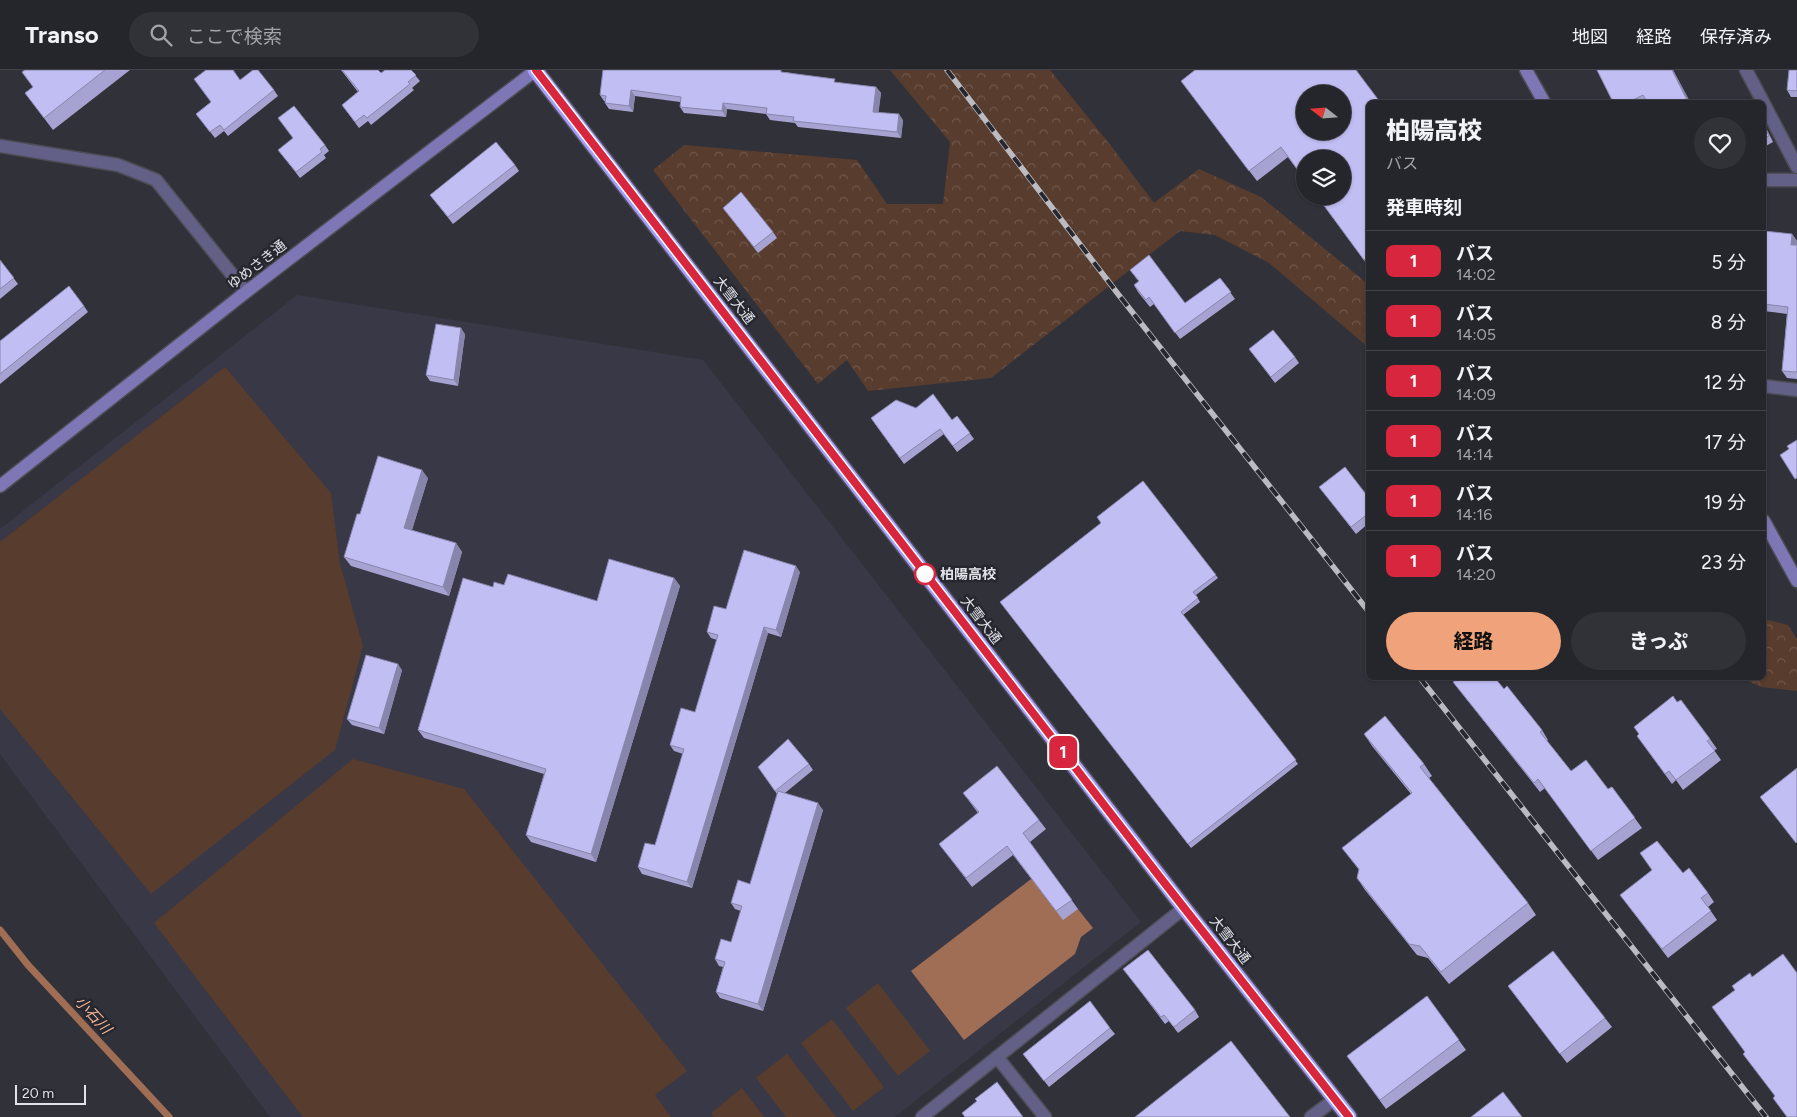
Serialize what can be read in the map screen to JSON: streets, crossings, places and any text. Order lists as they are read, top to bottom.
{
  "streets": {
    "highway": ["大雪大通"],
    "street": ["ゆめさき通"]
  },
  "crossings": [
    ["ゆめさき通", "大雪大通"]
  ],
  "water": ["小石川"],
  "places": ["柏陽高校"],
  "lines": ["bus line 1"],
  "scale_bar": "20 m",
  "north": "left",
  "page": {
    "header": "Transo",
    "search": "ここで検索",
    "nav": ["地図", "経路", "保存済み"],
    "on_map": "1",
    "heading": [
      ["柏陽高校", "バス"],
      "発車時刻"
    ],
    "list": [
      {
        "mark": "1",
        "name": "バス",
        "note": "14:02",
        "value": "5 分"
      },
      {
        "mark": "1",
        "name": "バス",
        "note": "14:05",
        "value": "8 分"
      },
      {
        "mark": "1",
        "name": "バス",
        "note": "14:09",
        "value": "12 分"
      },
      {
        "mark": "1",
        "name": "バス",
        "note": "14:14",
        "value": "17 分"
      },
      {
        "mark": "1",
        "name": "バス",
        "note": "14:16",
        "value": "19 分"
      },
      {
        "mark": "1",
        "name": "バス",
        "note": "14:20",
        "value": "23 分"
      }
    ],
    "buttons": ["経路", "きっぷ"],
    "scale": "20 m"
  }
}
